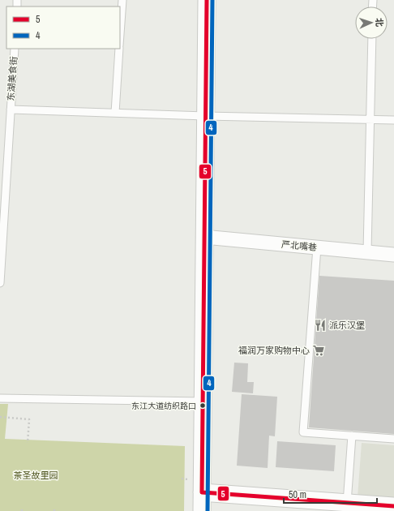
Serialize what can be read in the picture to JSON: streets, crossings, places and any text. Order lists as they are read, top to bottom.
{
  "streets": {
    "street": ["严北嘴巷"],
    "lane": ["东湖美食街"]
  },
  "parks": ["茶圣故里园"],
  "places": {
    "restaurant": ["派乐汉堡"],
    "supermarket": ["福润万家购物中心"],
    "other": ["东江大道纺织路口"]
  },
  "lines": ["transit line 5", "transit line 4"],
  "legend": ["5", "4"],
  "scale_bar": "50 m",
  "north": "right"
}
